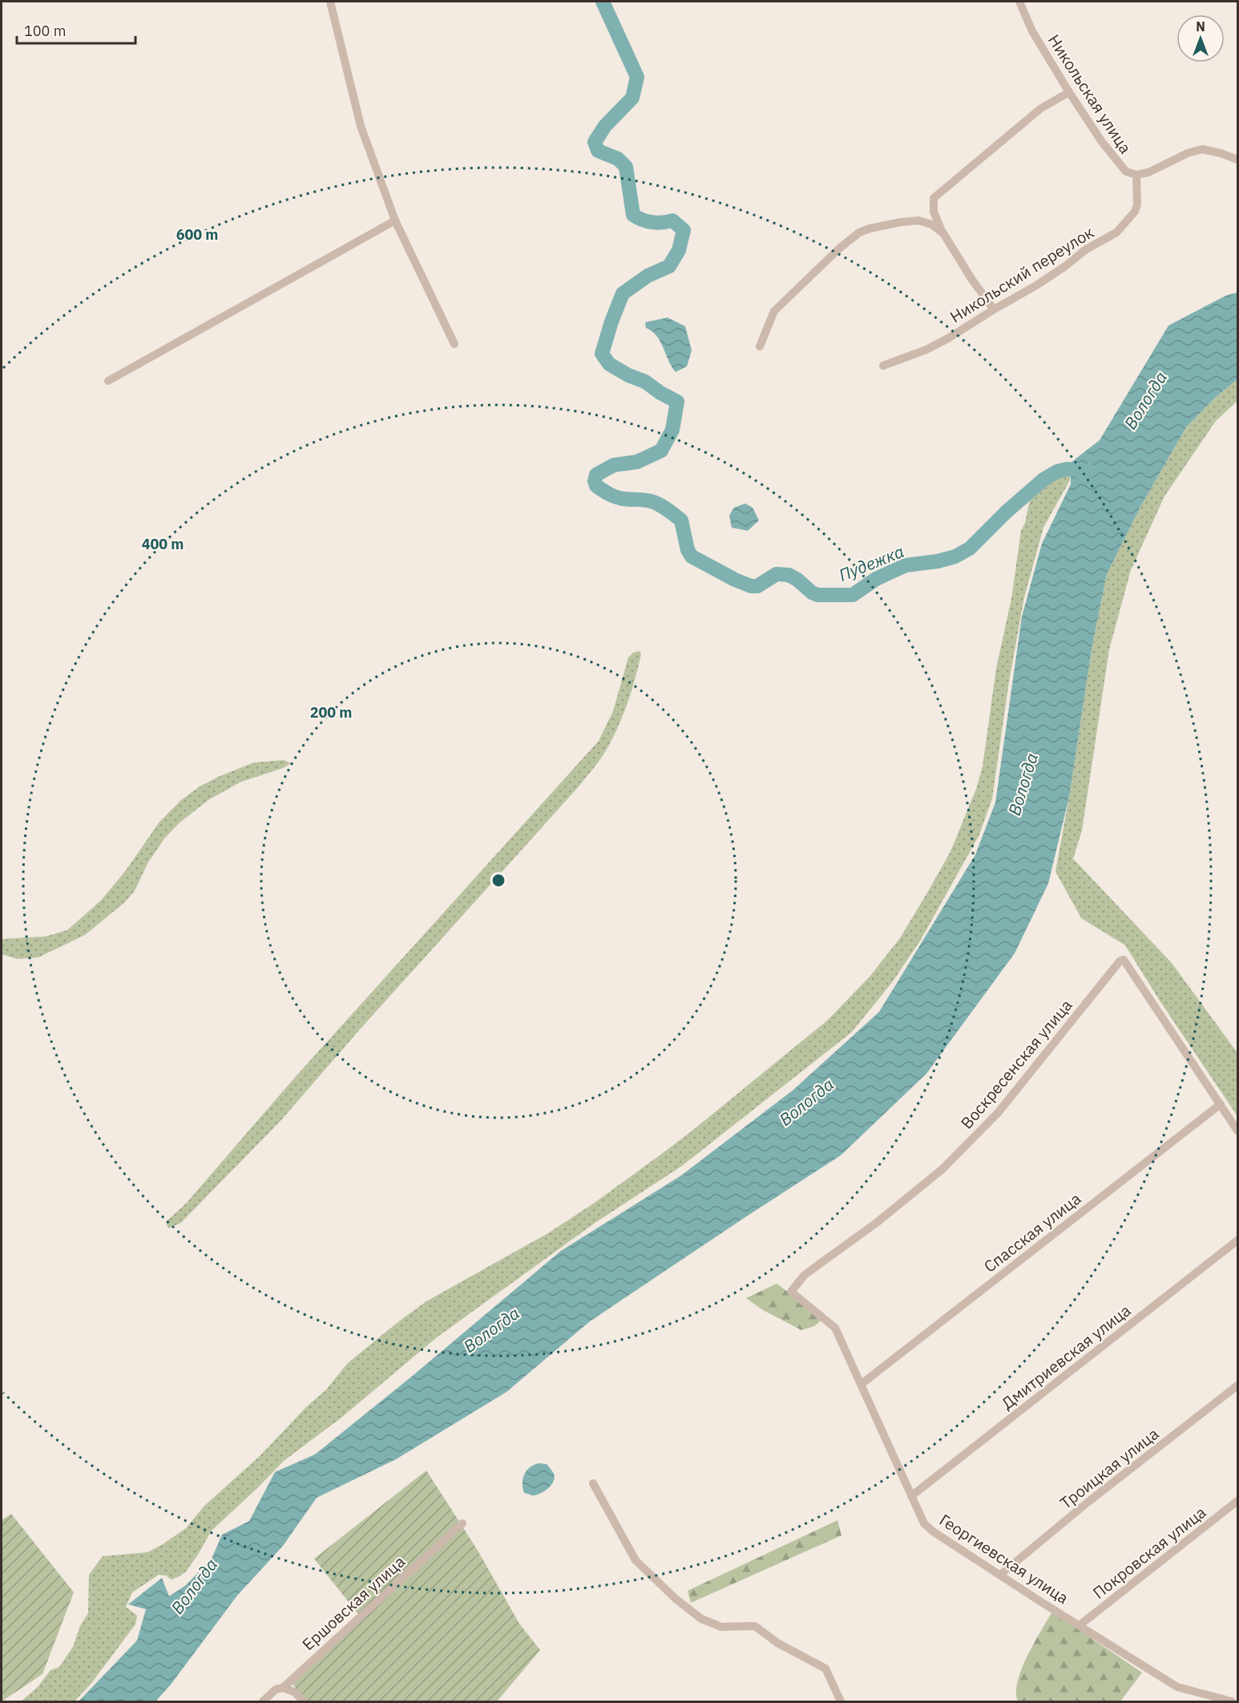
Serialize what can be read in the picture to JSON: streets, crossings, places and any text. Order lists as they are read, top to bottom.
{
  "streets": {
    "street": [
      "Никольская улица",
      "Никольский переулок",
      "Воскресенская улица",
      "Спасская улица",
      "Дмитриевская улица",
      "Троицкая улица",
      "Покровская улица",
      "Георгиевская улица",
      "Ершовская улица"
    ]
  },
  "crossings": [
    ["Никольская улица", "Никольский переулок"],
    ["Воскресенская улица", "Спасская улица"],
    ["Воскресенская улица", "Георгиевская улица"],
    ["Спасская улица", "Георгиевская улица"],
    ["Дмитриевская улица", "Георгиевская улица"],
    ["Троицкая улица", "Георгиевская улица"],
    ["Покровская улица", "Георгиевская улица"]
  ],
  "water": ["Вологда", "Пудежка"],
  "scale_bar": "100 m",
  "north": "top",
  "rings": ["600 m", "400 m", "200 m"]
}
